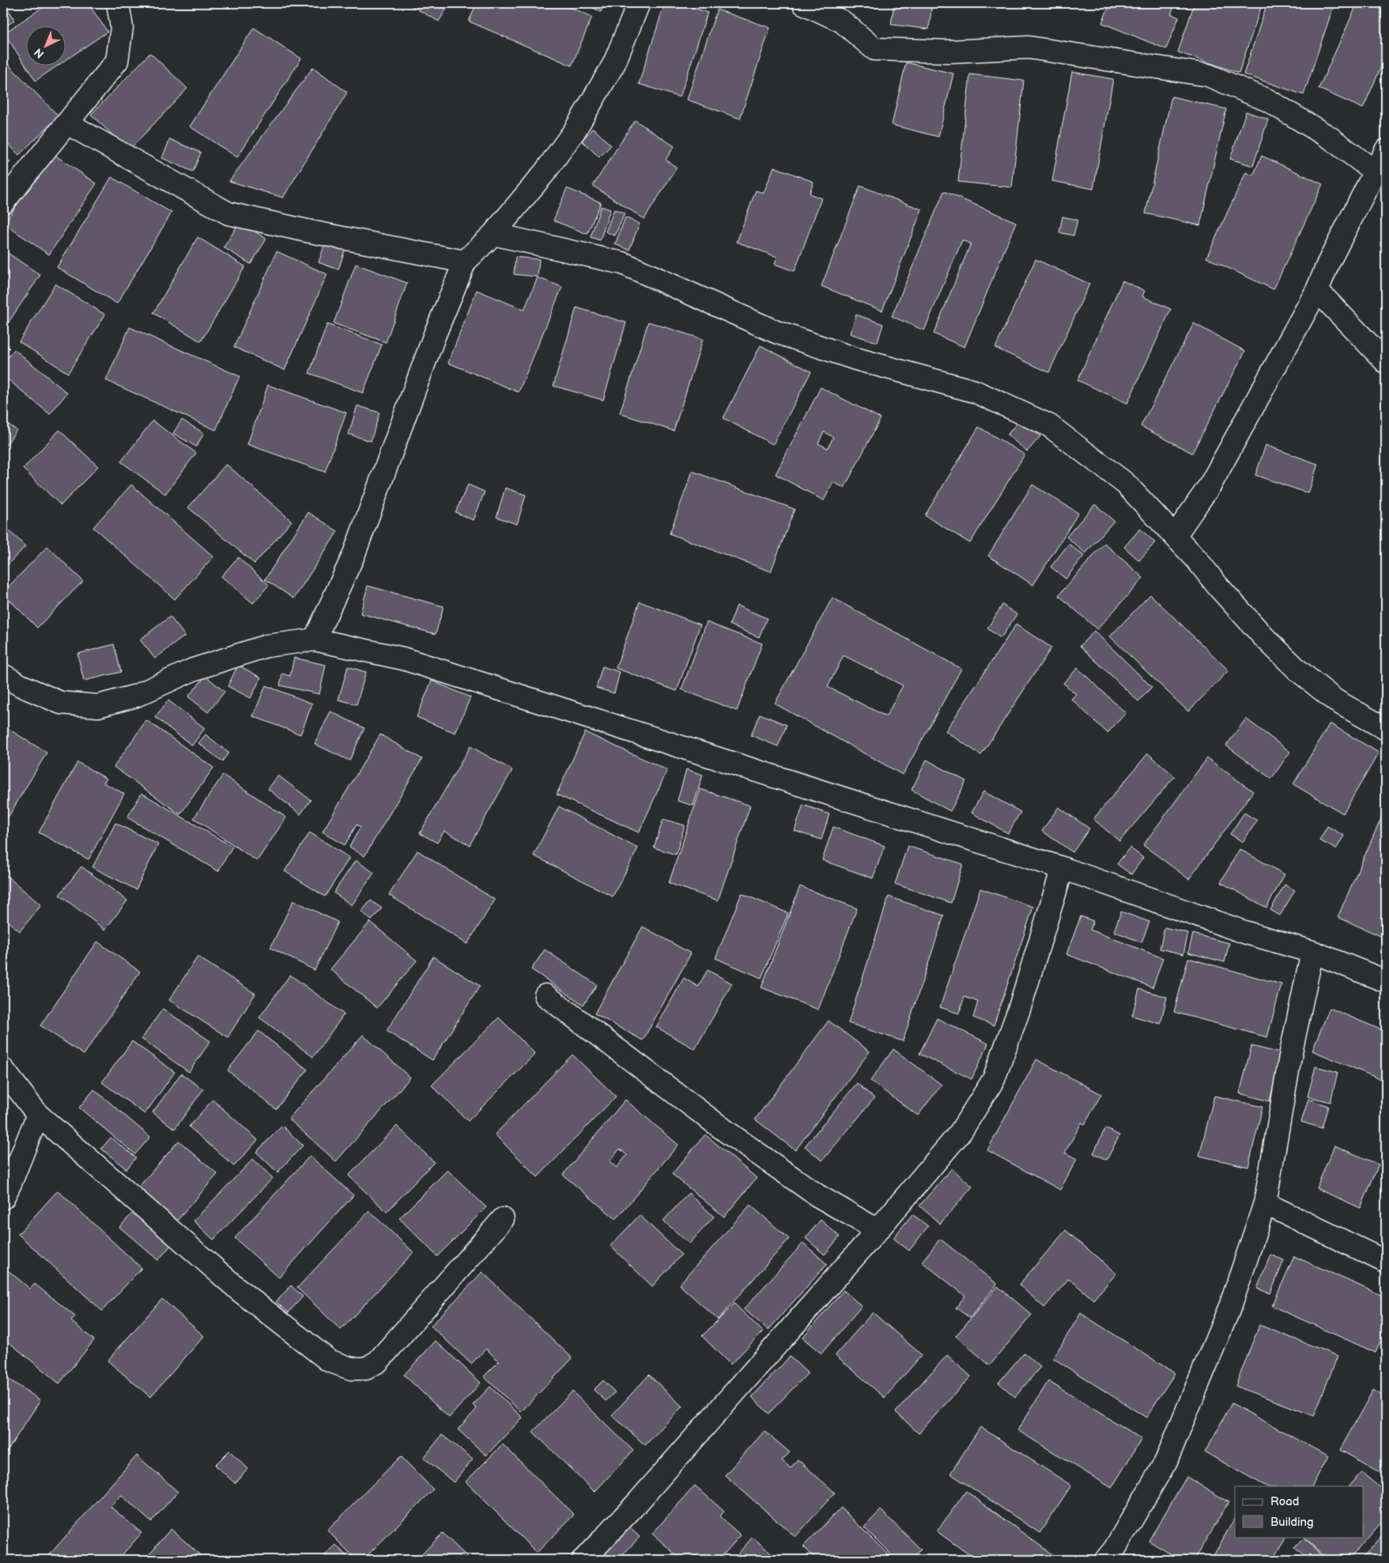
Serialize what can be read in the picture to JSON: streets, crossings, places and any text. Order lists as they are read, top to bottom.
{
  "legend": ["Road", "Building"],
  "north": "bottom left"
}
